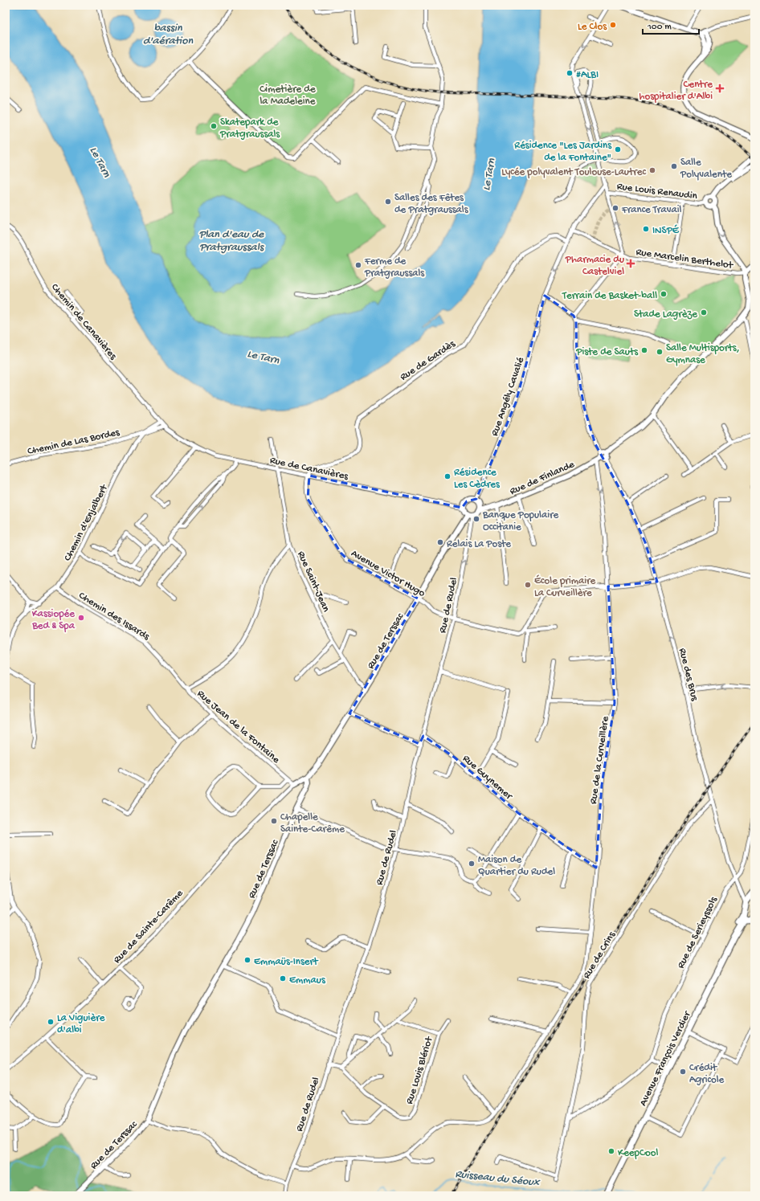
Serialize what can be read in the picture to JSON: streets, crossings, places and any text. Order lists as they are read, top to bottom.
{
  "streets": {
    "main road": ["Avenue François Verdier"],
    "street": [
      "Rue Louis Renaudin",
      "Rue Marcelin Berthelot",
      "Chemin de Canavières",
      "Rue de Gardès",
      "Rue Angély Cavalié",
      "Chemin de Las Bordes",
      "Rue de Canavières",
      "Rue de Finlande",
      "Chemin d'Enjalbert",
      "Avenue Victor Hugo",
      "Rue Saint-Jean",
      "Rue de Rudel",
      "Chemin des Issards",
      "Rue de Terssac",
      "Rue des Brus",
      "Rue Jean de la Fontaine",
      "Rue de la Curveillère",
      "Rue Guynemer",
      "Rue de Sainte-Carême",
      "Rue de Serieyssols",
      "Rue de Crins",
      "Rue Louis Blériot"
    ]
  },
  "crossings": [
    ["Rue Marcelin Berthelot", "Rue Angély Cavalié"],
    ["Rue Marcelin Berthelot", "Rue de Finlande"],
    ["Chemin de Canavières", "Rue de Canavières"],
    ["Chemin de Canavières", "Chemin d'Enjalbert"],
    ["Rue de Gardès", "Rue Angély Cavalié"],
    ["Rue de Gardès", "Rue de Canavières"],
    ["Rue de Gardès", "Avenue Victor Hugo"],
    ["Rue Angély Cavalié", "Rue de Canavières"],
    ["Rue Angély Cavalié", "Rue de Finlande"],
    ["Rue Angély Cavalié", "Rue de Rudel"],
    ["Rue Angély Cavalié", "Rue de Terssac"],
    ["Chemin de Las Bordes", "Chemin d'Enjalbert"],
    ["Rue de Canavières", "Rue de Finlande"],
    ["Rue de Canavières", "Chemin d'Enjalbert"],
    ["Rue de Canavières", "Avenue Victor Hugo"],
    ["Rue de Canavières", "Rue Saint-Jean"],
    ["Rue de Canavières", "Rue de Rudel"],
    ["Rue de Canavières", "Rue de Terssac"],
    ["Rue de Finlande", "Rue de Rudel"],
    ["Rue de Finlande", "Rue de Terssac"],
    ["Rue de Finlande", "Rue des Brus"],
    ["Rue de Finlande", "Rue de la Curveillère"],
    ["Chemin d'Enjalbert", "Chemin des Issards"],
    ["Avenue Victor Hugo", "Rue de Rudel"],
    ["Avenue Victor Hugo", "Rue de Terssac"],
    ["Rue Saint-Jean", "Rue de Terssac"],
    ["Rue Saint-Jean", "Rue Jean de la Fontaine"],
    ["Rue de Rudel", "Rue de Terssac"],
    ["Rue de Rudel", "Rue Guynemer"],
    ["Chemin des Issards", "Rue Jean de la Fontaine"],
    ["Rue de Terssac", "Rue Jean de la Fontaine"],
    ["Rue des Brus", "Rue de Serieyssols"],
    ["Rue des Brus", "Rue de Crins"],
    ["Rue Jean de la Fontaine", "Rue de Sainte-Carême"],
    ["Rue de la Curveillère", "Rue Guynemer"],
    ["Rue de Serieyssols", "Rue de Crins"]
  ],
  "one_way": ["Rue Angély Cavalié"],
  "water": [
    "bassin d'aération",
    "Le Tarn",
    "Plan d'eau de Pratgraussals",
    "Ruisseau du Séoux"
  ],
  "parks": ["Cimetière de la Madeleine"],
  "places": {
    "other": [
      "Le Clos",
      "#ALBI",
      "Skatepark de Pratgraussals",
      "Résidence \"Les Jardins de la Fontaine\"",
      "Salle Polyvalente",
      "Lycée polyvalent Toulouse-Lautrec",
      "Salles des Fêtes de Pratgraussals",
      "France Travail",
      "INSPÉ",
      "Ferme de Pratgraussals",
      "Terrain de Basket-ball",
      "Stade Lagrèze",
      "Piste de Sauts",
      "Salle Multisports, Gymnase",
      "Résidence Les Cèdres",
      "Banque Populaire Occitanie",
      "Relais La Poste",
      "École primaire La Curveillère",
      "Kassiopée Bed & Spa",
      "Chapelle Sainte-Carême",
      "Maison de Quartier du Rudel",
      "Emmaüs-Insert",
      "Emmaus",
      "La Viguière d'albi",
      "Crédit Agricole",
      "KeepCool"
    ],
    "health": ["Centre hospitalier d'Albi", "Pharmacie du Castelviel"]
  },
  "scale_bar": "100 m"
}
